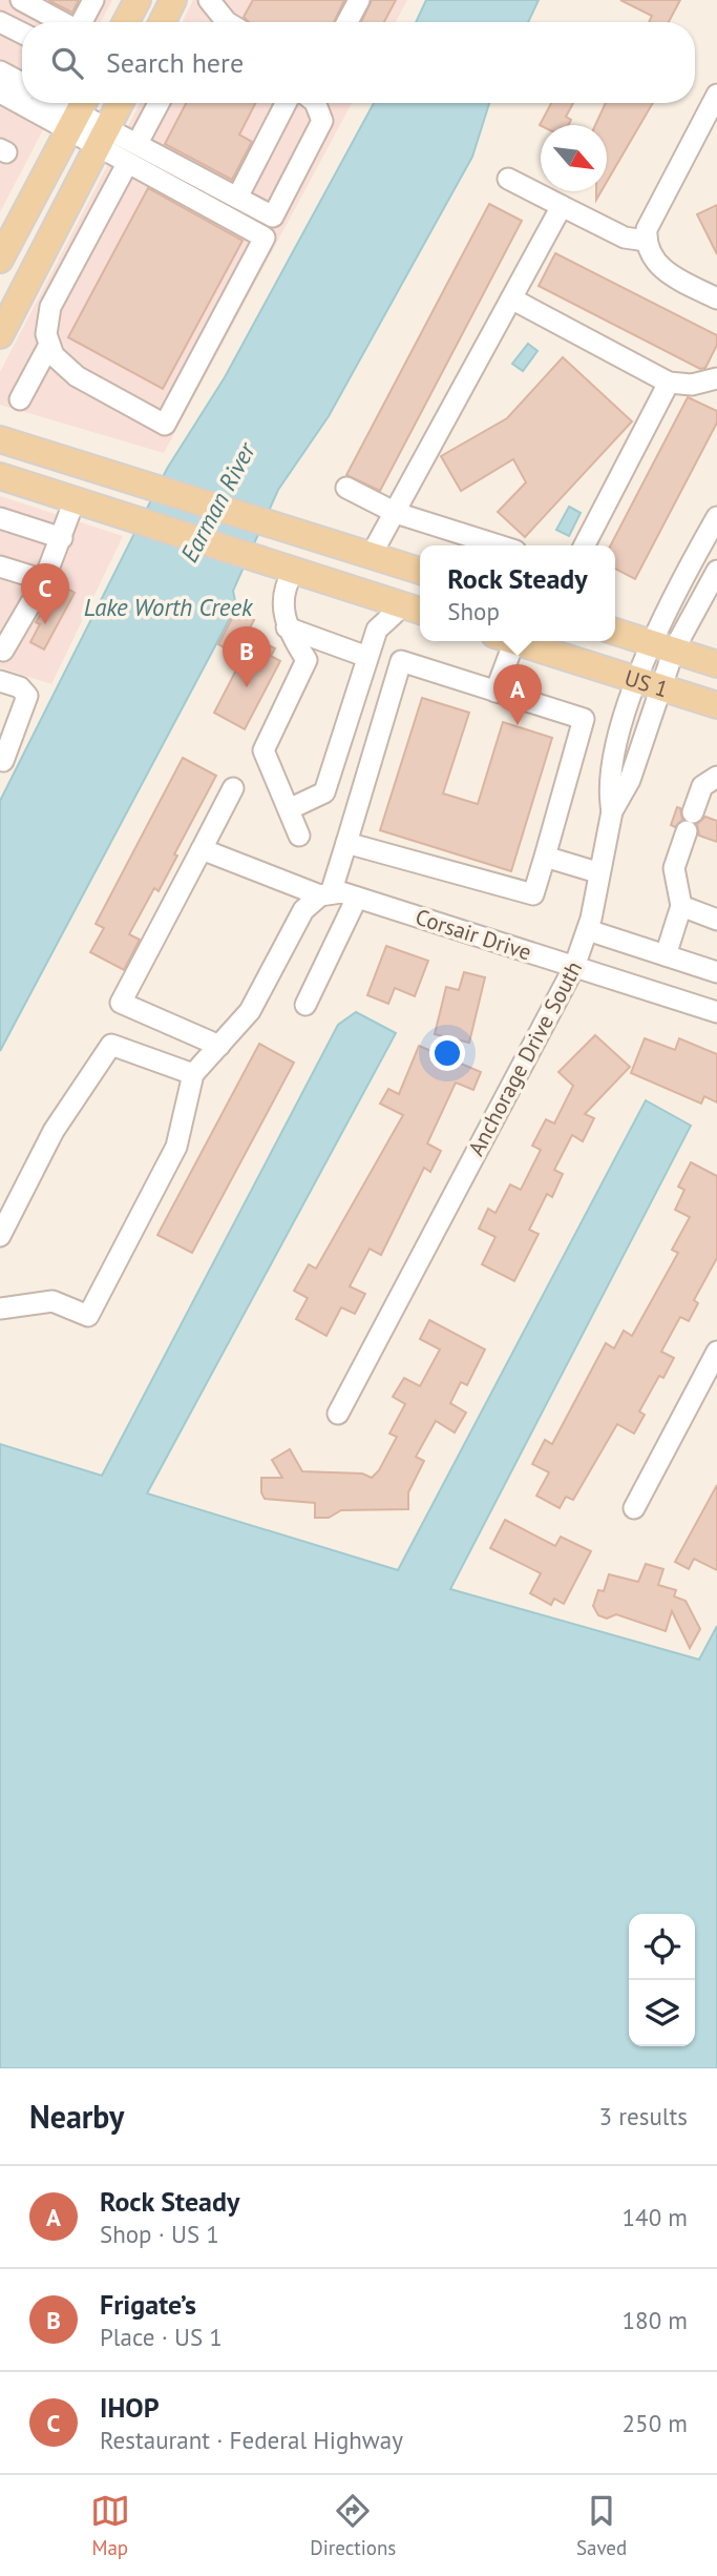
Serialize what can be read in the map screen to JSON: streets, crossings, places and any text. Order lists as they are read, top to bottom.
{
  "streets": {
    "main road": ["US 1"],
    "street": ["Corsair Drive", "Anchorage Drive South"]
  },
  "crossings": [
    ["US 1", "Anchorage Drive South"],
    ["Corsair Drive", "Anchorage Drive South"]
  ],
  "water": ["Earman River", "Lake Worth Creek"],
  "north": "bottom right",
  "page": {
    "search": "Search here",
    "popup": ["Rock Steady", "Shop"],
    "pins": ["C", "B", "A"],
    "heading": ["Nearby", "3 results"],
    "list": [
      {
        "mark": "A",
        "name": "Rock Steady",
        "note": "Shop · US 1",
        "value": "140 m"
      },
      {
        "mark": "B",
        "name": "Frigate’s",
        "note": "Place · US 1",
        "value": "180 m"
      },
      {
        "mark": "C",
        "name": "IHOP",
        "note": "Restaurant · Federal Highway",
        "value": "250 m"
      }
    ],
    "nav": ["Map", "Directions", "Saved"]
  }
}
